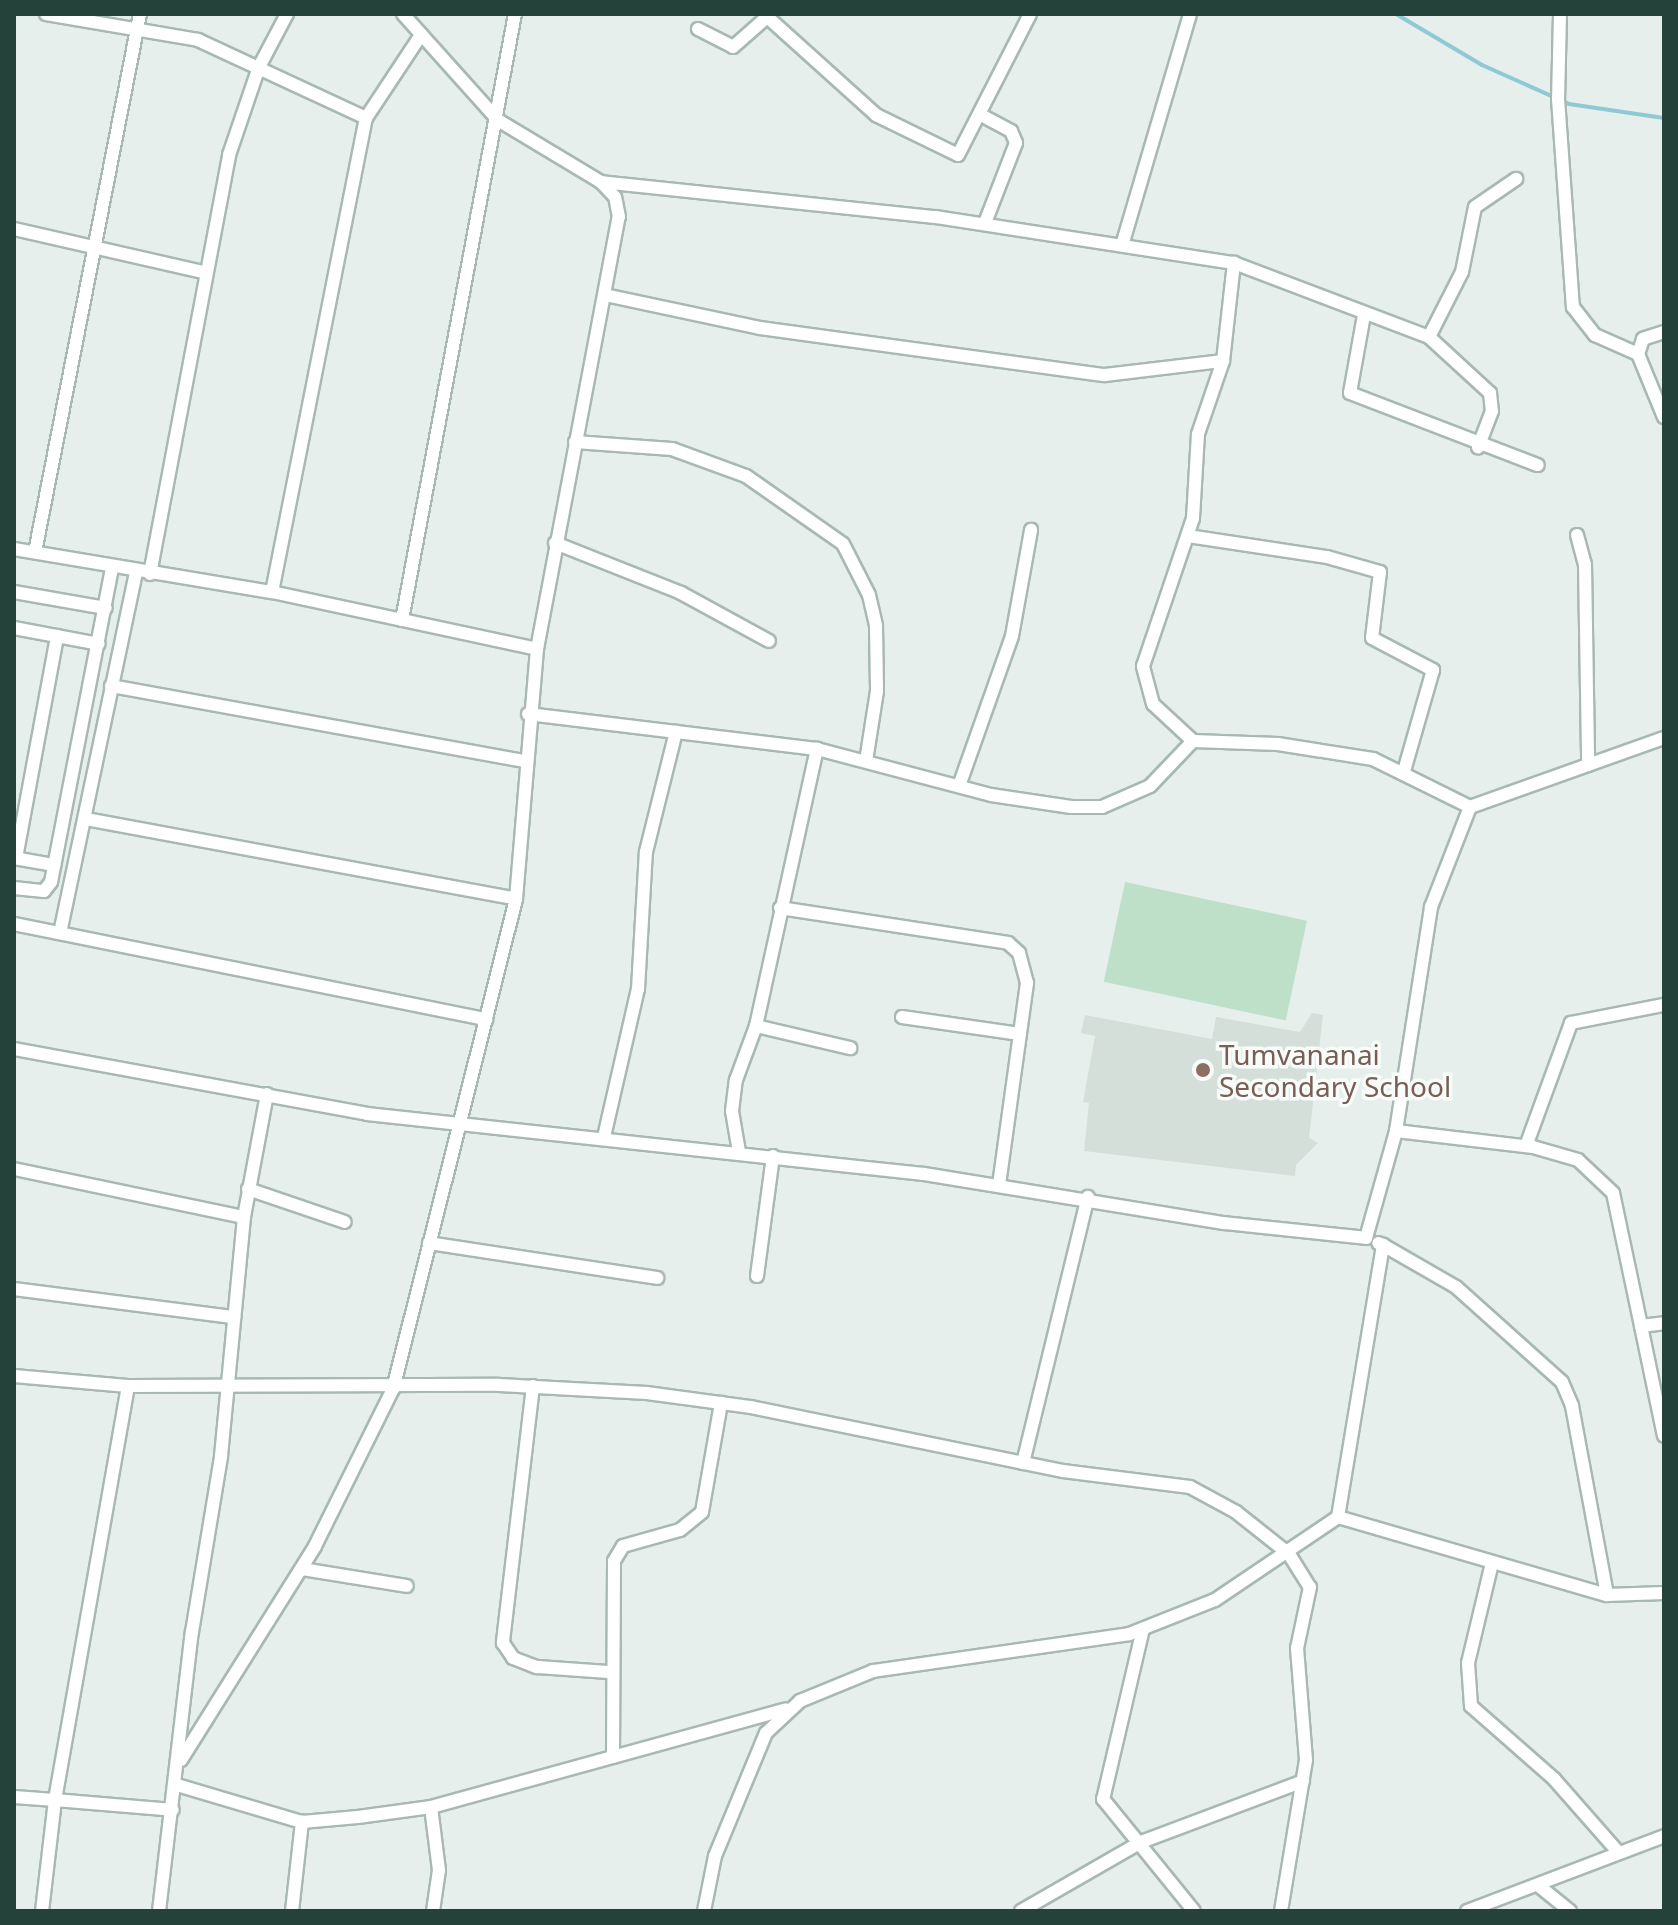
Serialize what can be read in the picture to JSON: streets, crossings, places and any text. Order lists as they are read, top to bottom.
{
  "places": ["Tumvananai Secondary School"]
}
